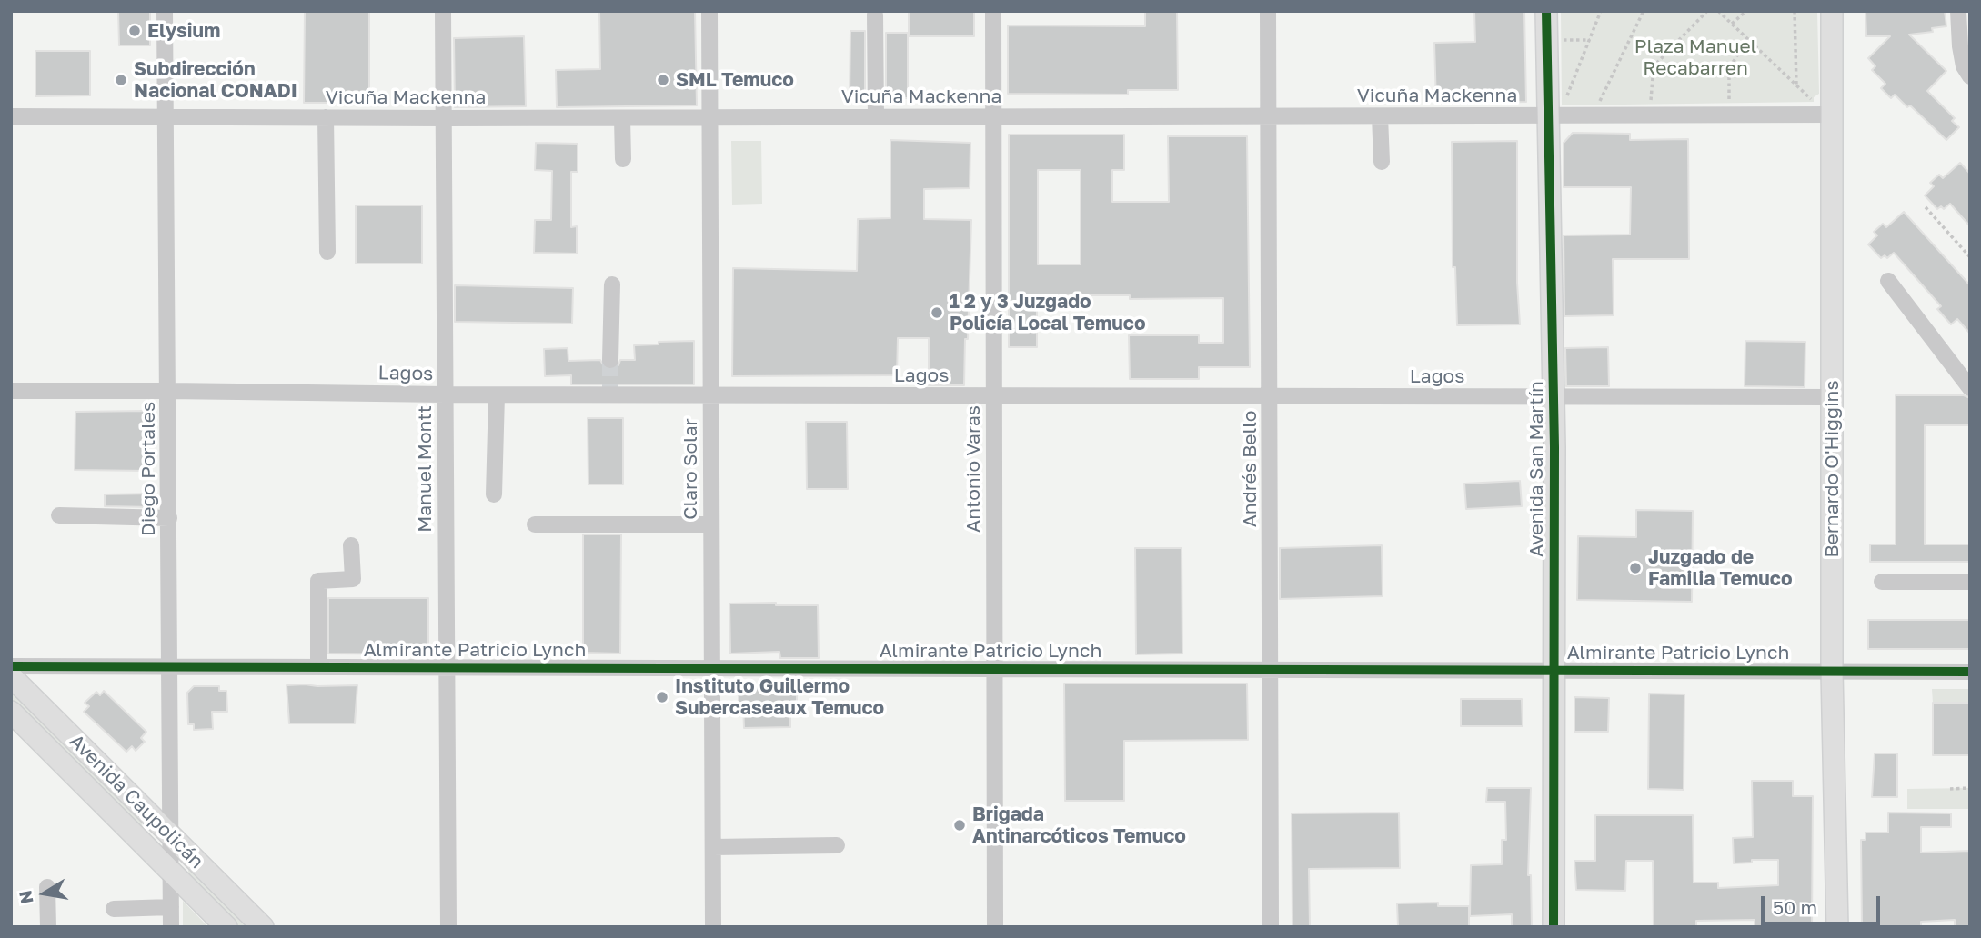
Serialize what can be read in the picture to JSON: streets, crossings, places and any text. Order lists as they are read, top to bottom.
{
  "streets": {
    "main road": ["Avenida San Martín", "Bernardo O'Higgins", "Avenida Caupolicán"],
    "street": [
      "Vicuña Mackenna",
      "Lagos",
      "Diego Portales",
      "Manuel Montt",
      "Claro Solar",
      "Antonio Varas",
      "Andrés Bello",
      "Almirante Patricio Lynch"
    ]
  },
  "crossings": [
    ["Vicuña Mackenna", "Diego Portales"],
    ["Vicuña Mackenna", "Manuel Montt"],
    ["Vicuña Mackenna", "Claro Solar"],
    ["Vicuña Mackenna", "Antonio Varas"],
    ["Vicuña Mackenna", "Andrés Bello"],
    ["Vicuña Mackenna", "Avenida San Martín"],
    ["Vicuña Mackenna", "Bernardo O'Higgins"],
    ["Lagos", "Diego Portales"],
    ["Lagos", "Manuel Montt"],
    ["Lagos", "Claro Solar"],
    ["Lagos", "Antonio Varas"],
    ["Lagos", "Andrés Bello"],
    ["Lagos", "Avenida San Martín"],
    ["Lagos", "Bernardo O'Higgins"],
    ["Diego Portales", "Almirante Patricio Lynch"],
    ["Diego Portales", "Avenida Caupolicán"],
    ["Manuel Montt", "Almirante Patricio Lynch"],
    ["Claro Solar", "Almirante Patricio Lynch"],
    ["Antonio Varas", "Almirante Patricio Lynch"],
    ["Andrés Bello", "Almirante Patricio Lynch"],
    ["Avenida San Martín", "Almirante Patricio Lynch"],
    ["Bernardo O'Higgins", "Almirante Patricio Lynch"]
  ],
  "parks": ["Plaza Manuel Recabarren"],
  "places": [
    "Elysium",
    "Subdirección Nacional CONADI",
    "SML Temuco",
    "1 2 y 3 Juzgado Policía Local Temuco",
    "Juzgado de Familia Temuco",
    "Instituto Guillermo Subercaseaux Temuco",
    "Brigada Antinarcóticos Temuco"
  ],
  "scale_bar": "50 m",
  "north": "left"
}
